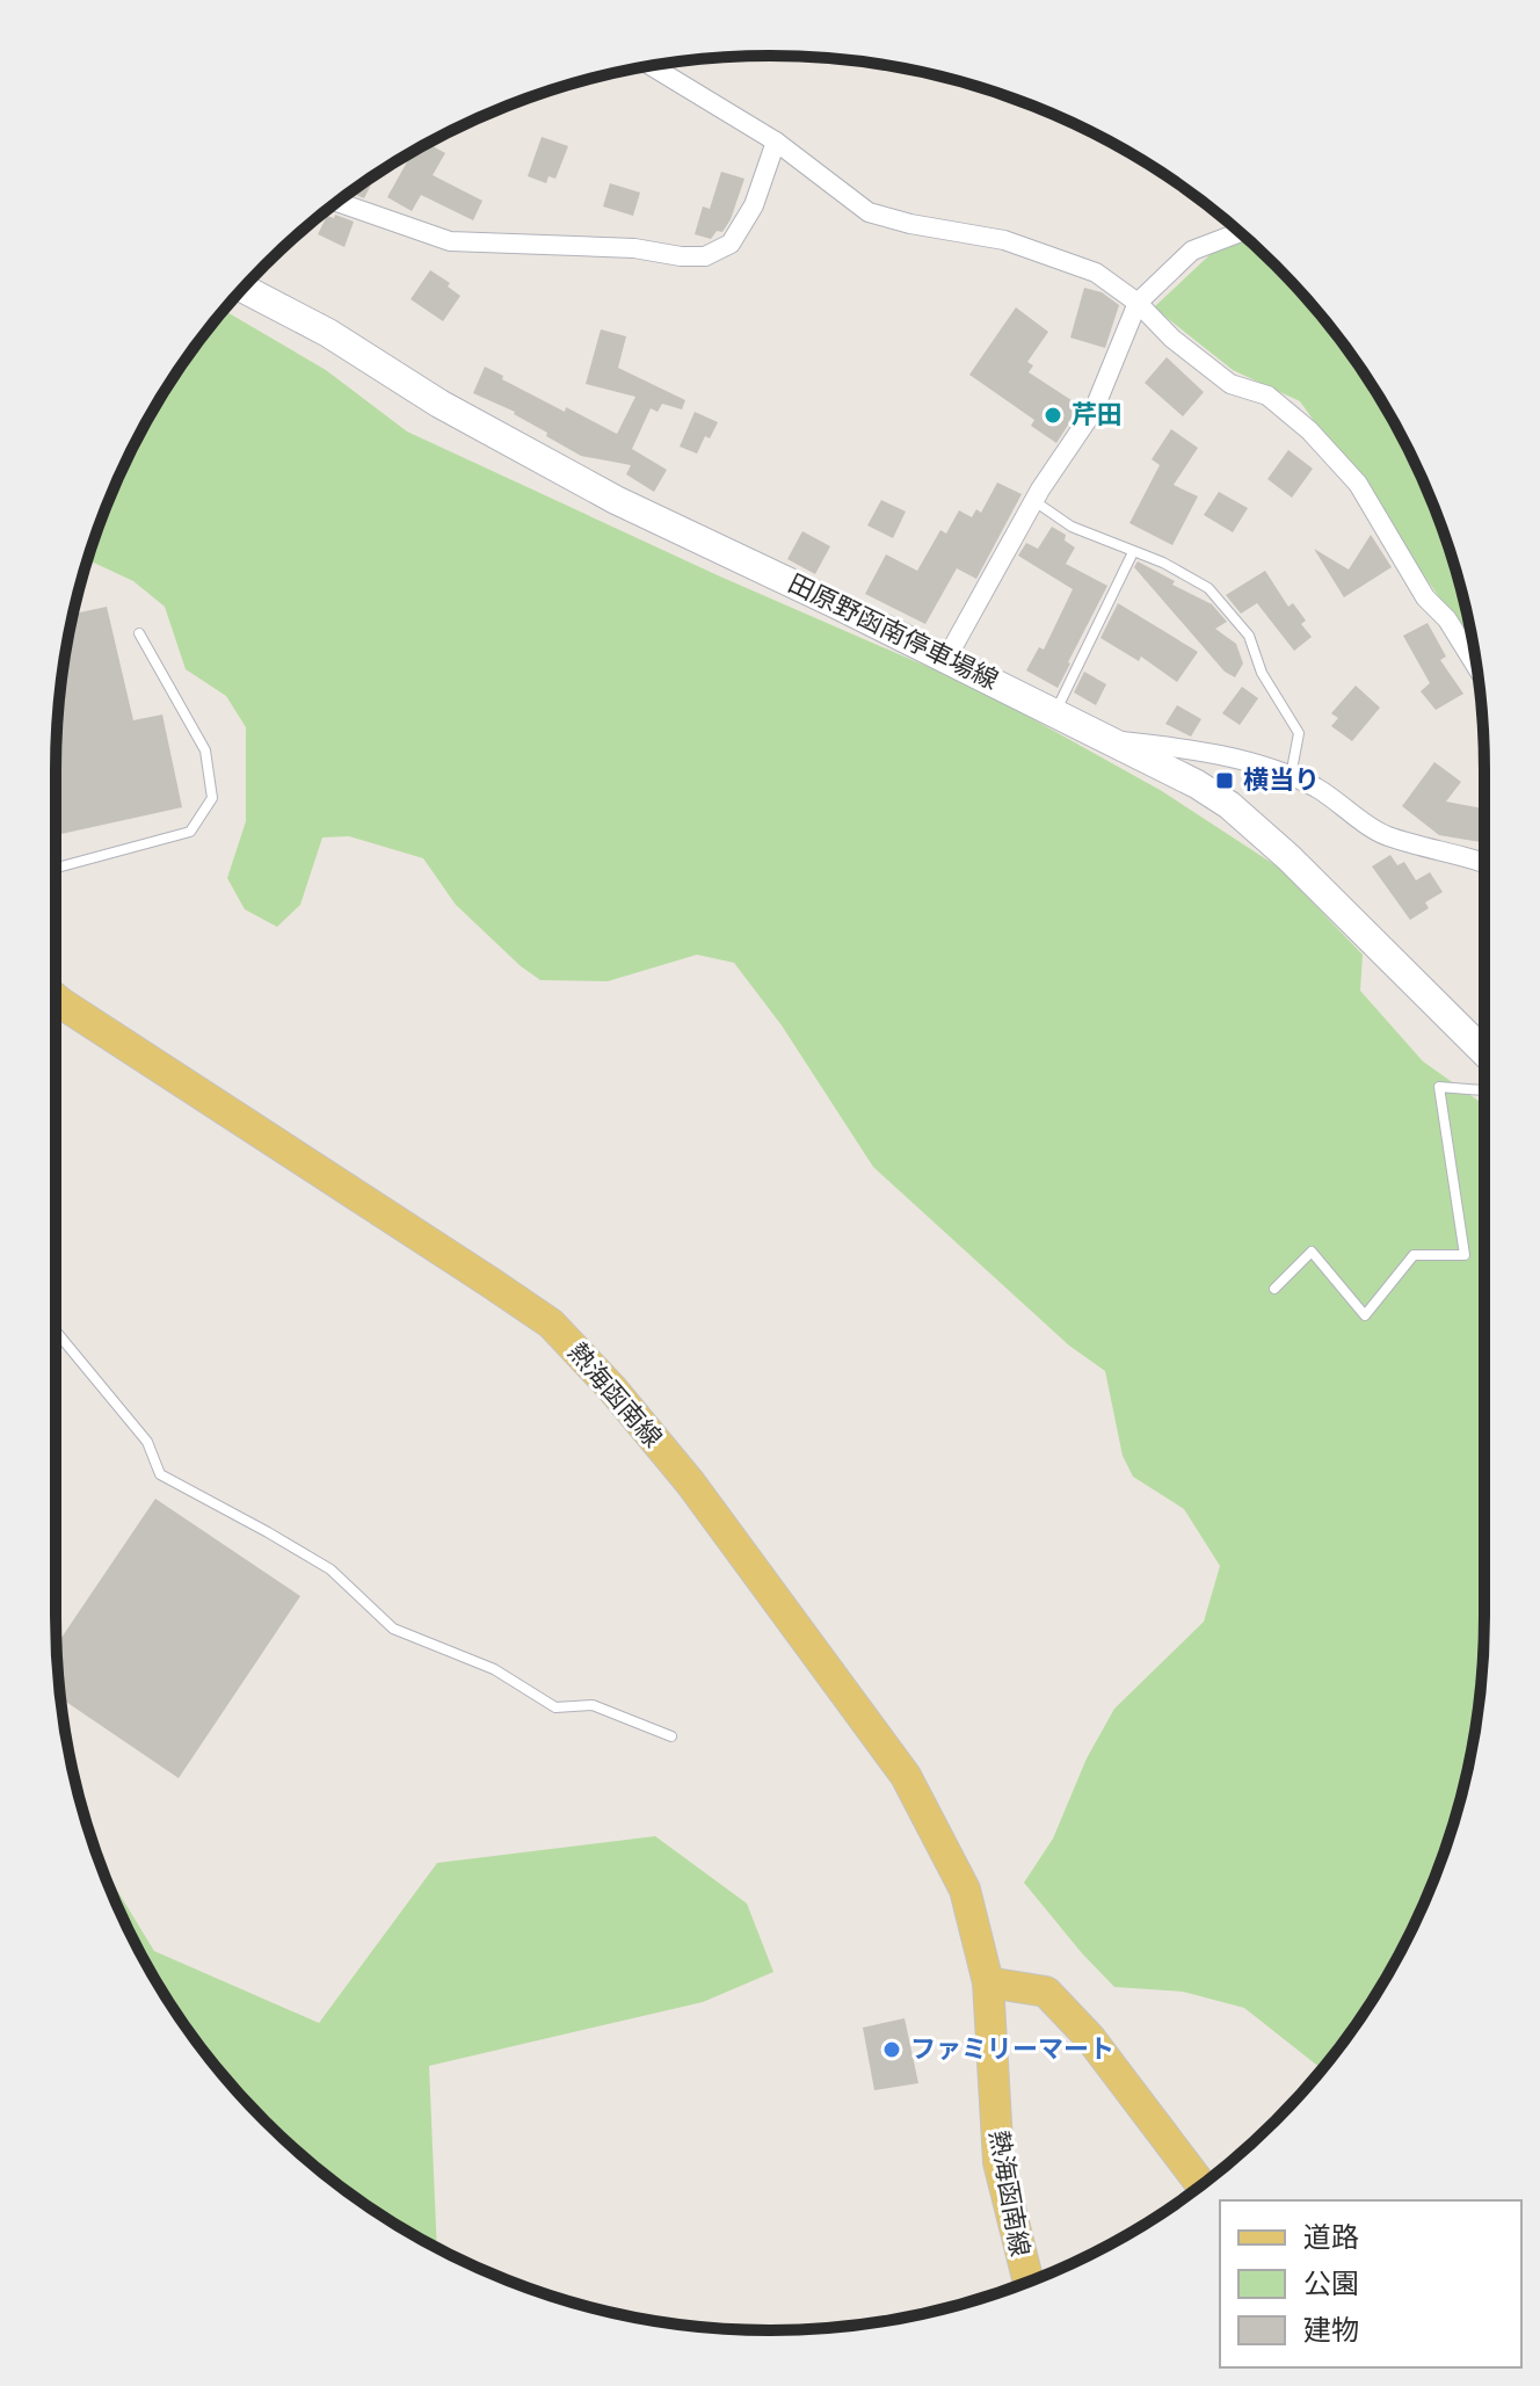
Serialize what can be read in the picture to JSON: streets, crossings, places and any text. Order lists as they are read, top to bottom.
{
  "streets": {
    "main road": ["田原野函南停車場線", "熱海函南線"]
  },
  "places": {
    "other": ["芹田", "ファミリーマート"],
    "transit": ["横当り"]
  },
  "legend": ["道路", "公園", "建物"]
}
